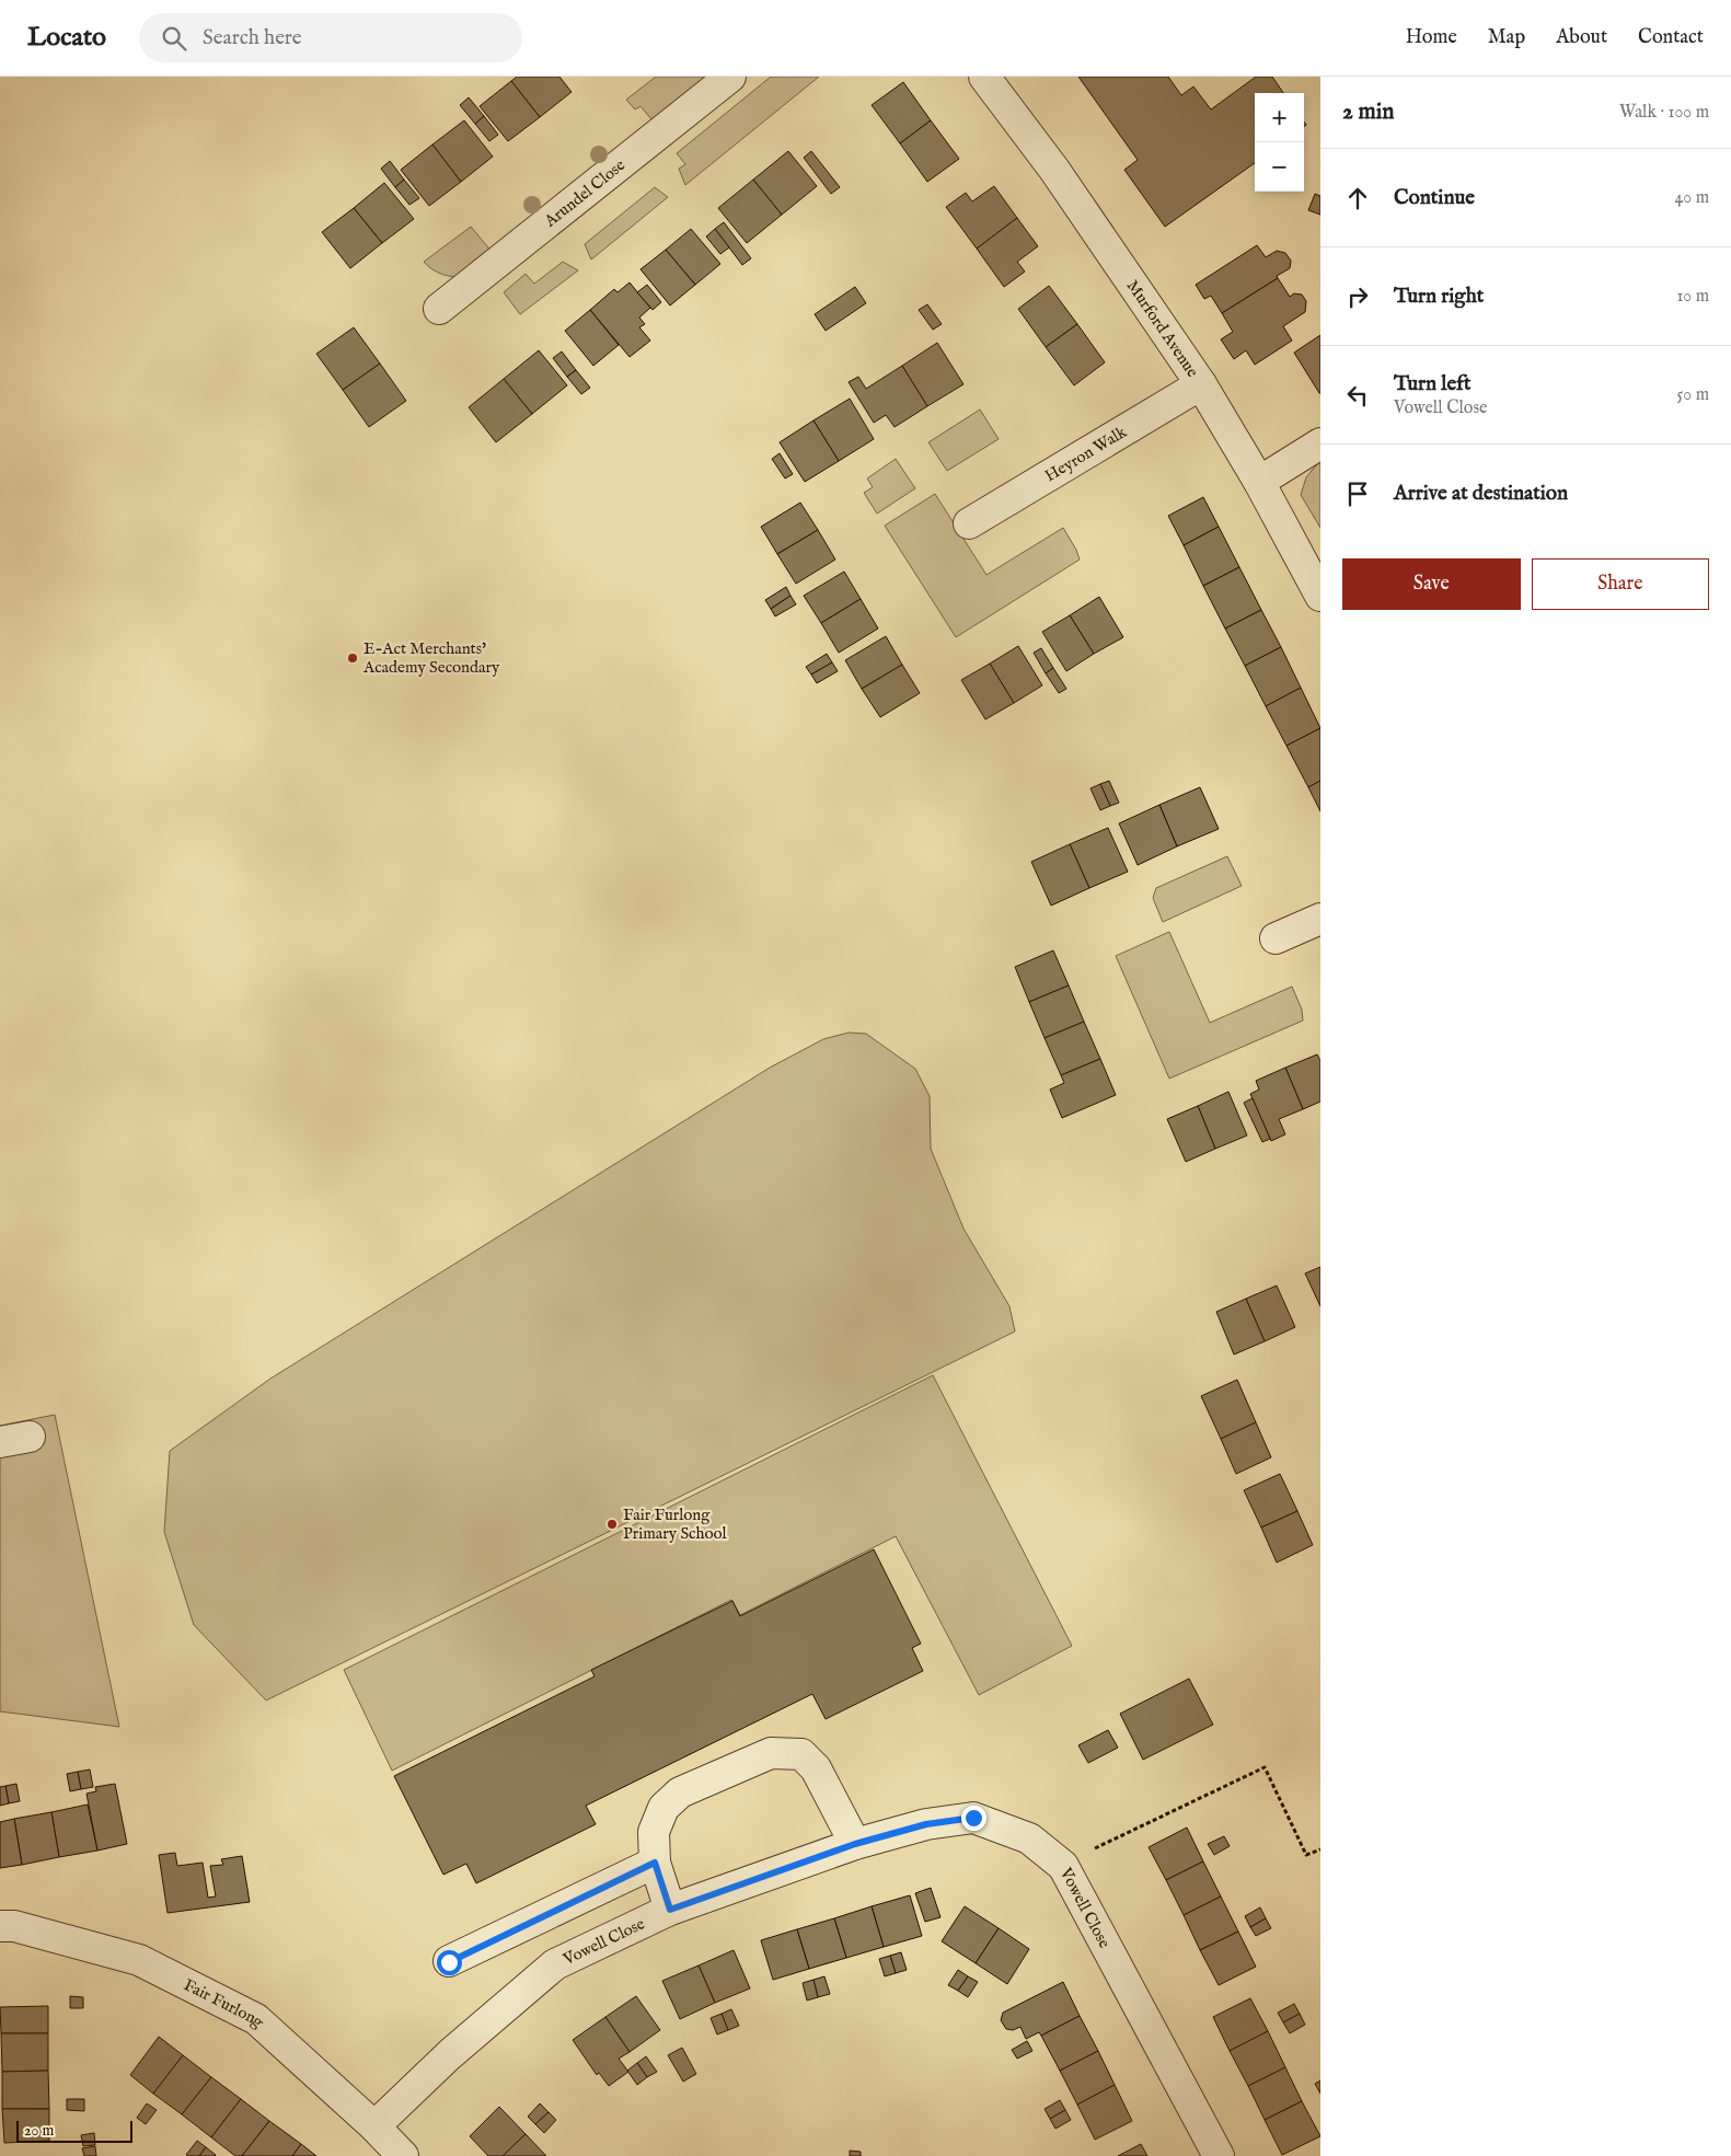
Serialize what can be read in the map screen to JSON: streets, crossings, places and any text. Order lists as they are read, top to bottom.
{
  "streets": {
    "street": [
      "Arundel Close",
      "Murford Avenue",
      "Heyron Walk",
      "Vowell Close",
      "Fair Furlong"
    ]
  },
  "crossings": [
    ["Murford Avenue", "Heyron Walk"],
    ["Vowell Close", "Fair Furlong"]
  ],
  "places": ["E-Act Merchants' Academy Secondary", "Fair Furlong Primary School"],
  "scale_bar": "20 m",
  "page": {
    "header": "Locato",
    "search": "Search here",
    "nav": [
      "Home",
      "Map",
      "About",
      "Contact"
    ],
    "heading": ["2 min", "Walk · 100 m"],
    "map_buttons": ["+", "−"],
    "list": [
      ["Continue", "40 m"],
      ["Turn right", "10 m"],
      ["Turn left", "Vowell Close", "50 m"],
      "Arrive at destination"
    ],
    "buttons": ["Save", "Share"],
    "scale": "20 m"
  }
}
